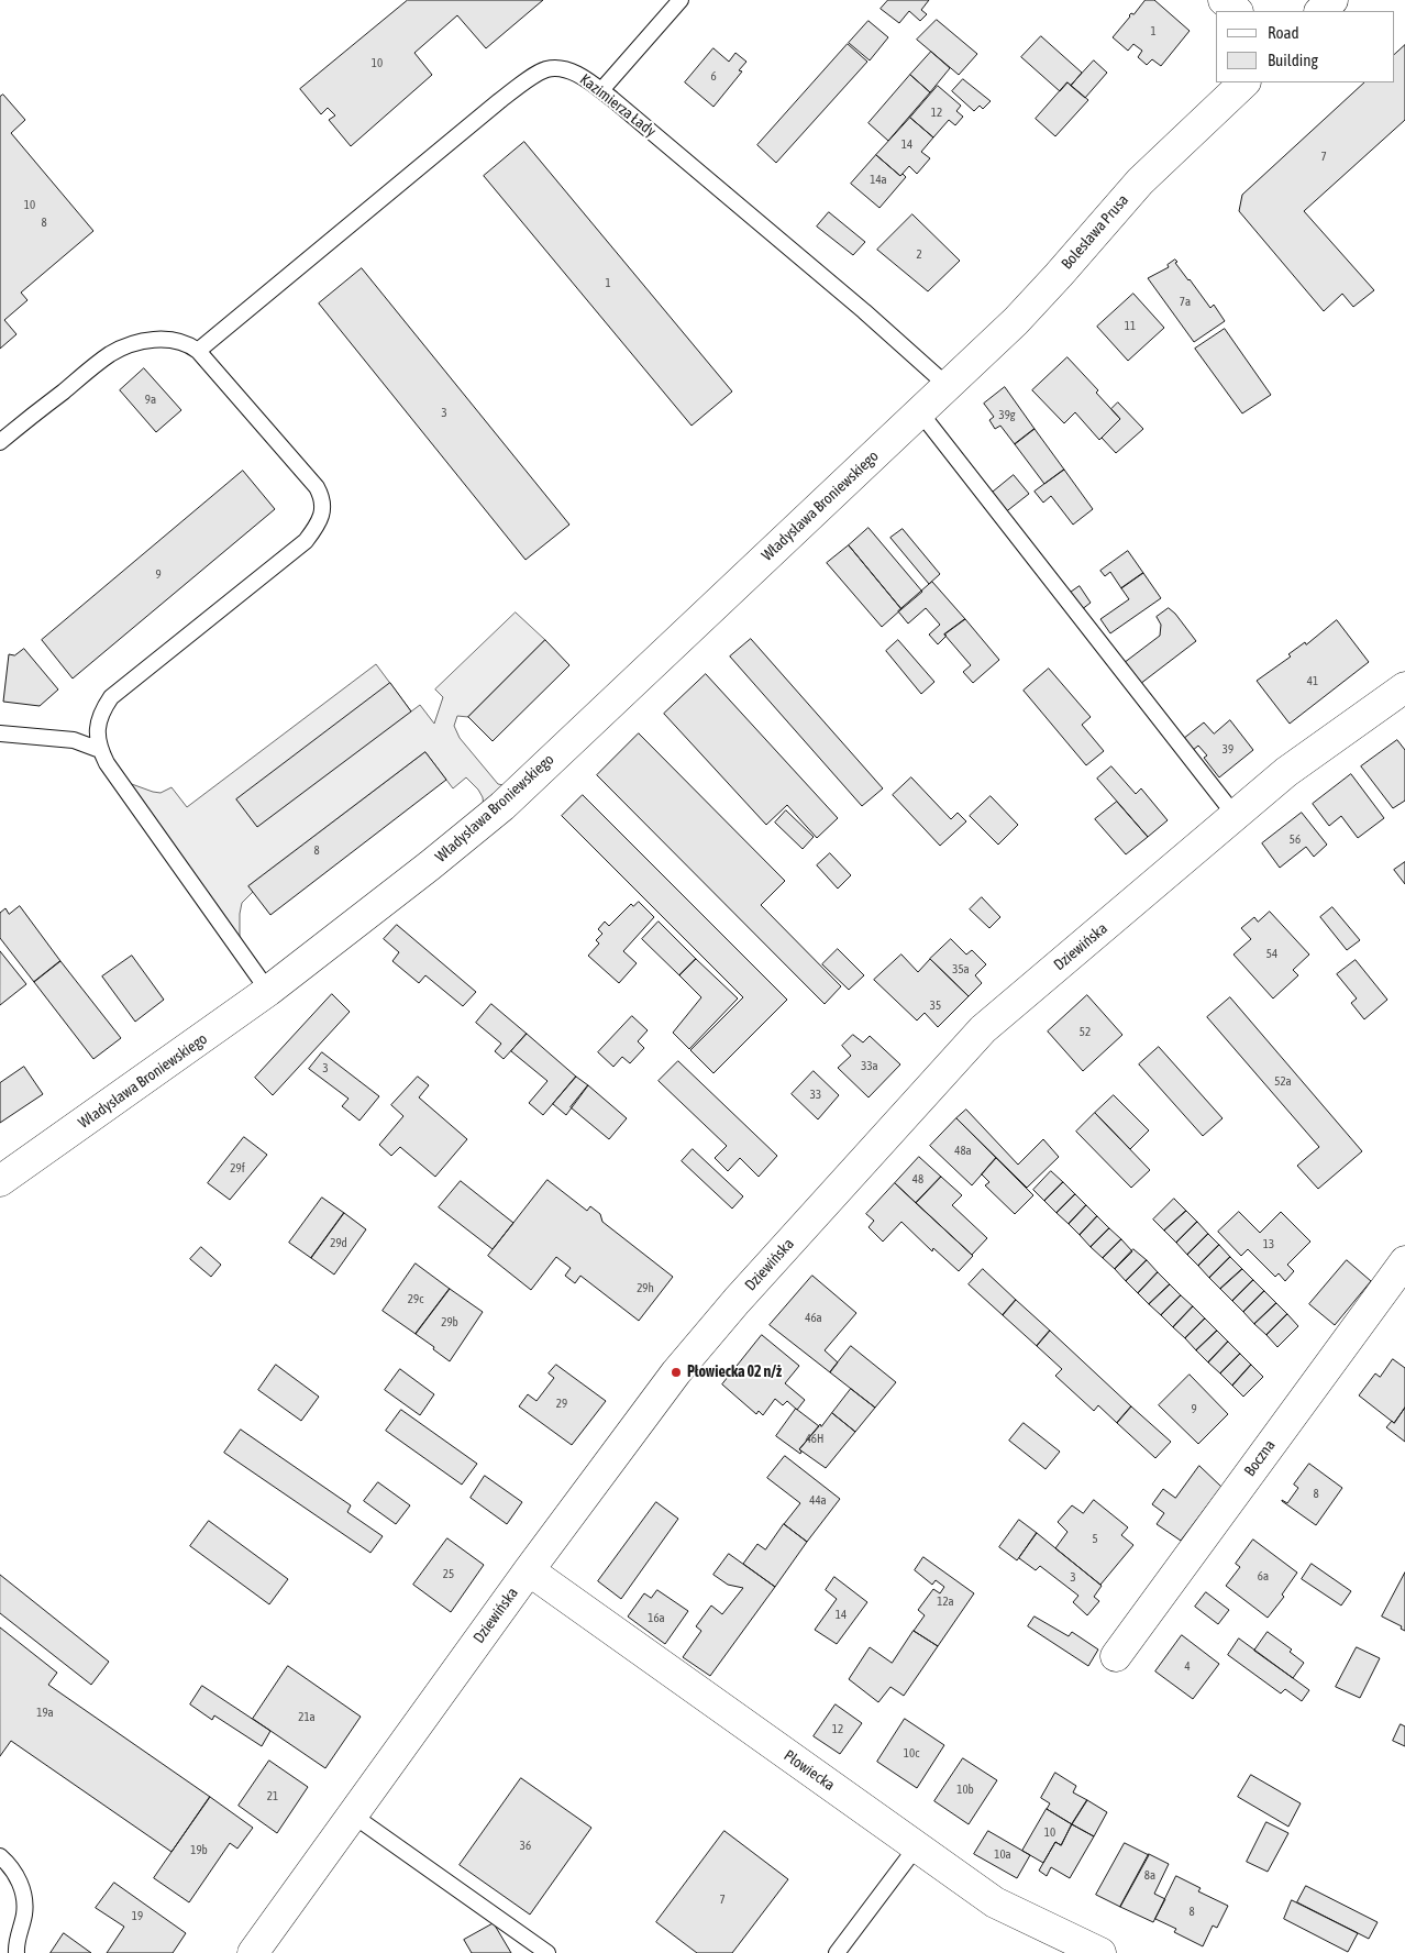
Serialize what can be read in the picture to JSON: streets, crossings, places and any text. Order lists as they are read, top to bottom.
{
  "streets": {
    "street": [
      "Bolesława Prusa",
      "Władysława Broniewskiego",
      "Dziewińska",
      "Boczna",
      "Płowiecka"
    ],
    "lane": ["Kazimierza Łady"]
  },
  "crossings": [
    ["Kazimierza Łady", "Bolesława Prusa"],
    ["Kazimierza Łady", "Władysława Broniewskiego"],
    ["Bolesława Prusa", "Władysława Broniewskiego"],
    ["Dziewińska", "Płowiecka"]
  ],
  "places": ["Płowiecka 02 n/ż"],
  "house_numbers": [
    "1",
    "10",
    "6",
    "12",
    "14",
    "7",
    "14a",
    "10",
    "8",
    "2",
    "1",
    "7a",
    "11",
    "9a",
    "3",
    "39g",
    "9",
    "41",
    "39",
    "56",
    "8",
    "54",
    "35a",
    "35",
    "52",
    "33a",
    "3",
    "52a",
    "33",
    "48a",
    "29f",
    "48",
    "29d",
    "13",
    "29h",
    "29c",
    "46a",
    "29b",
    "29",
    "9",
    "46H",
    "8",
    "44a",
    "5",
    "25",
    "6a",
    "3",
    "12a",
    "14",
    "16a",
    "4",
    "19a",
    "21a",
    "12",
    "10c",
    "10b",
    "21",
    "10",
    "36",
    "19b",
    "10a",
    "8a",
    "7",
    "8",
    "19"
  ],
  "legend": ["Road", "Building"]
}
